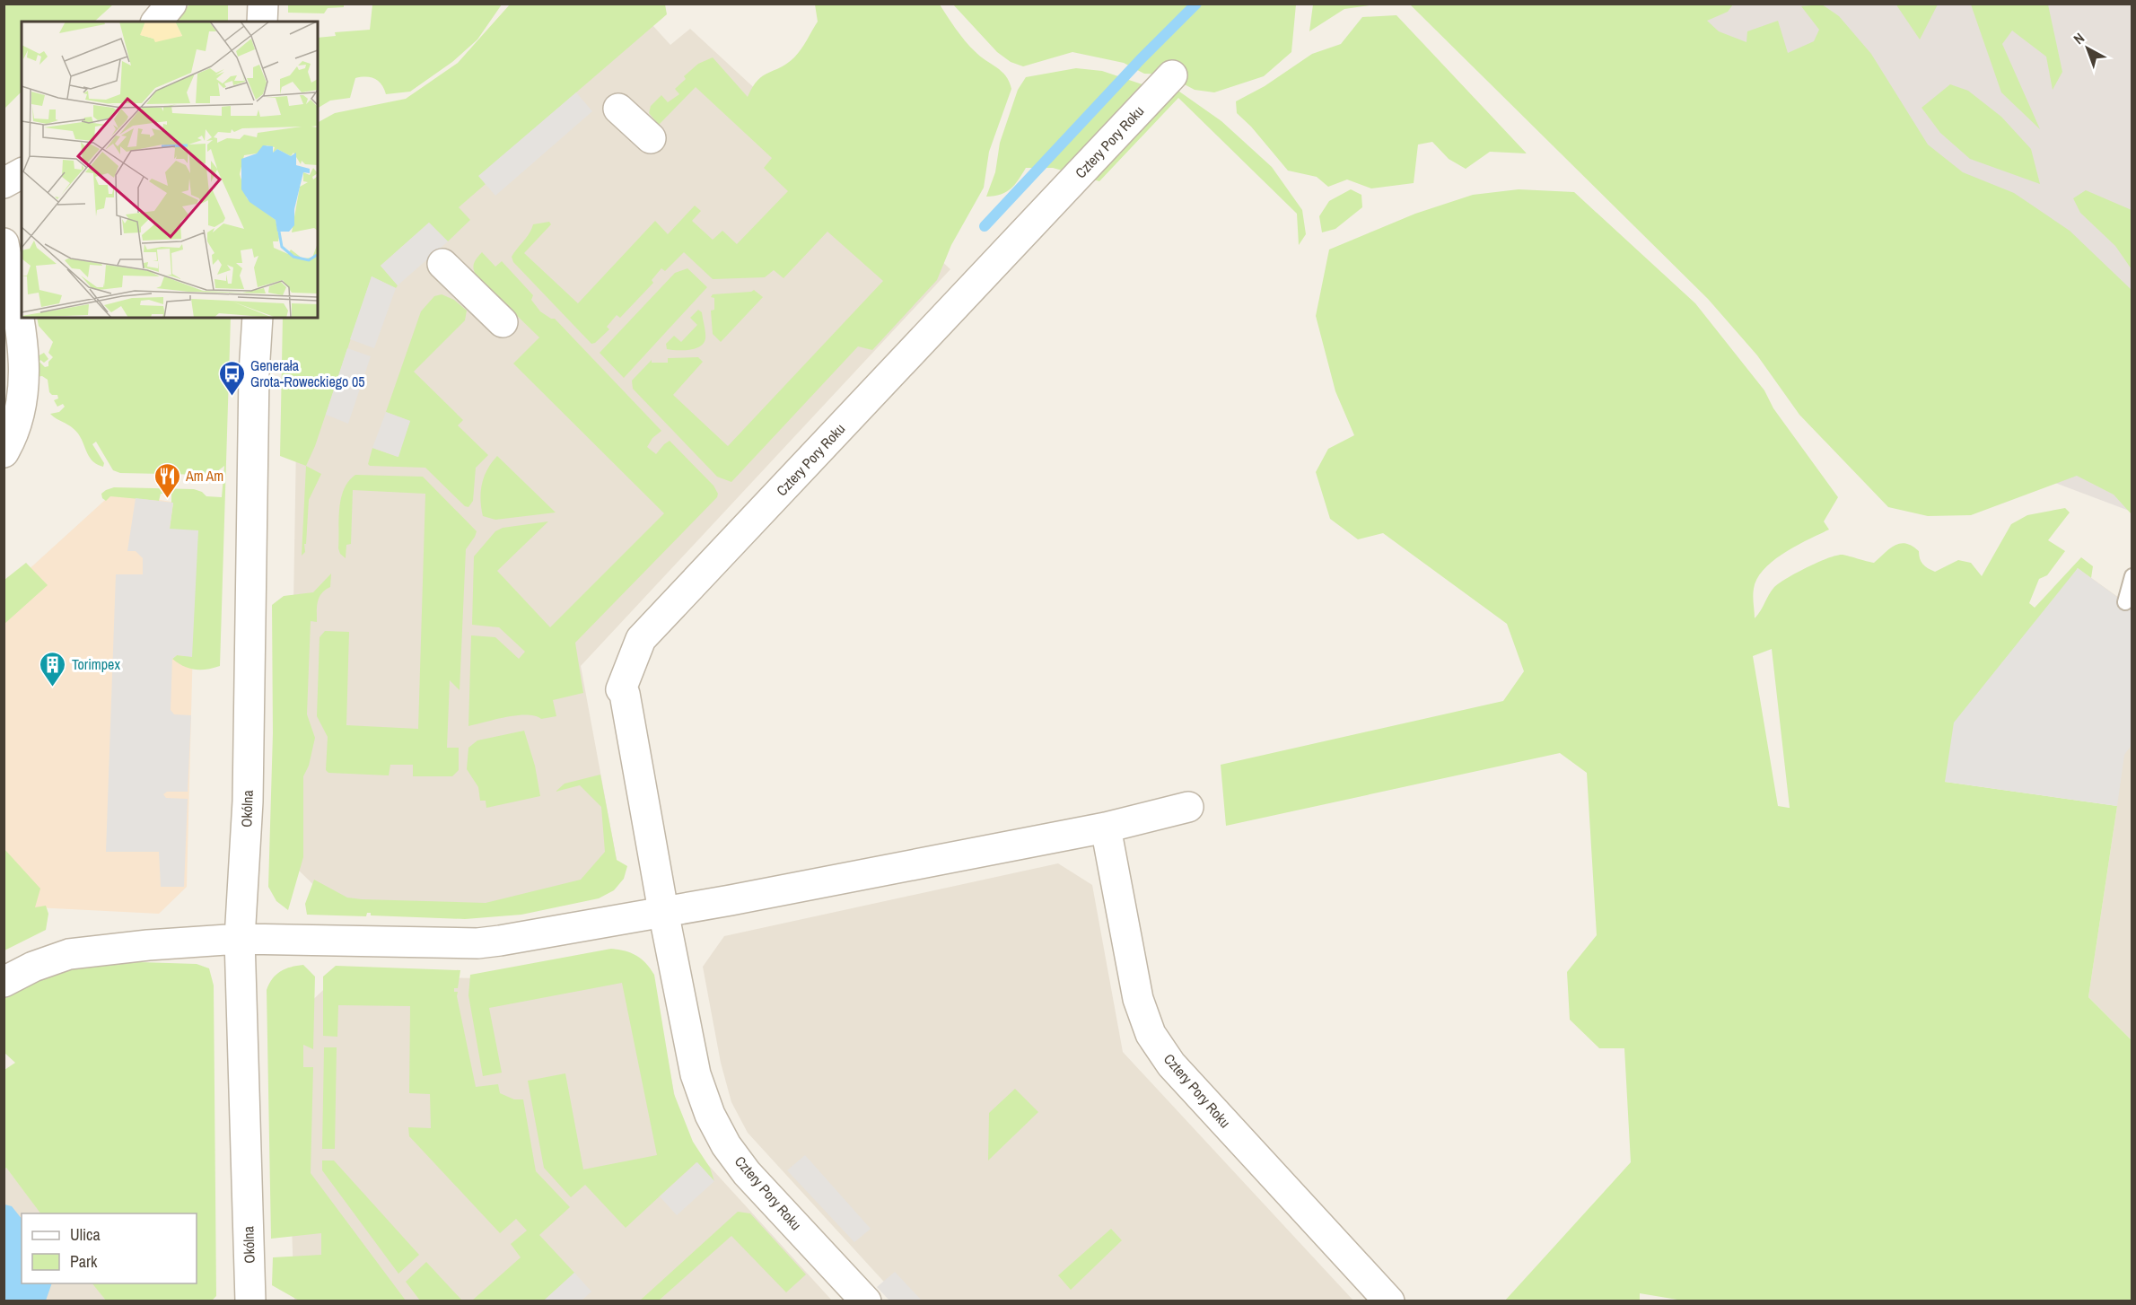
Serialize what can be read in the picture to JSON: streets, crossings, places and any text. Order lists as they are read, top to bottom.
{
  "streets": {
    "street": ["Cztery Pory Roku", "Okólna"]
  },
  "places": {
    "bus stop": ["Generała Grota-Roweckiego 05"],
    "restaurant": ["Am Am"],
    "building": ["Torimpex"]
  },
  "legend": ["Ulica", "Park"],
  "north": "top left"
}
